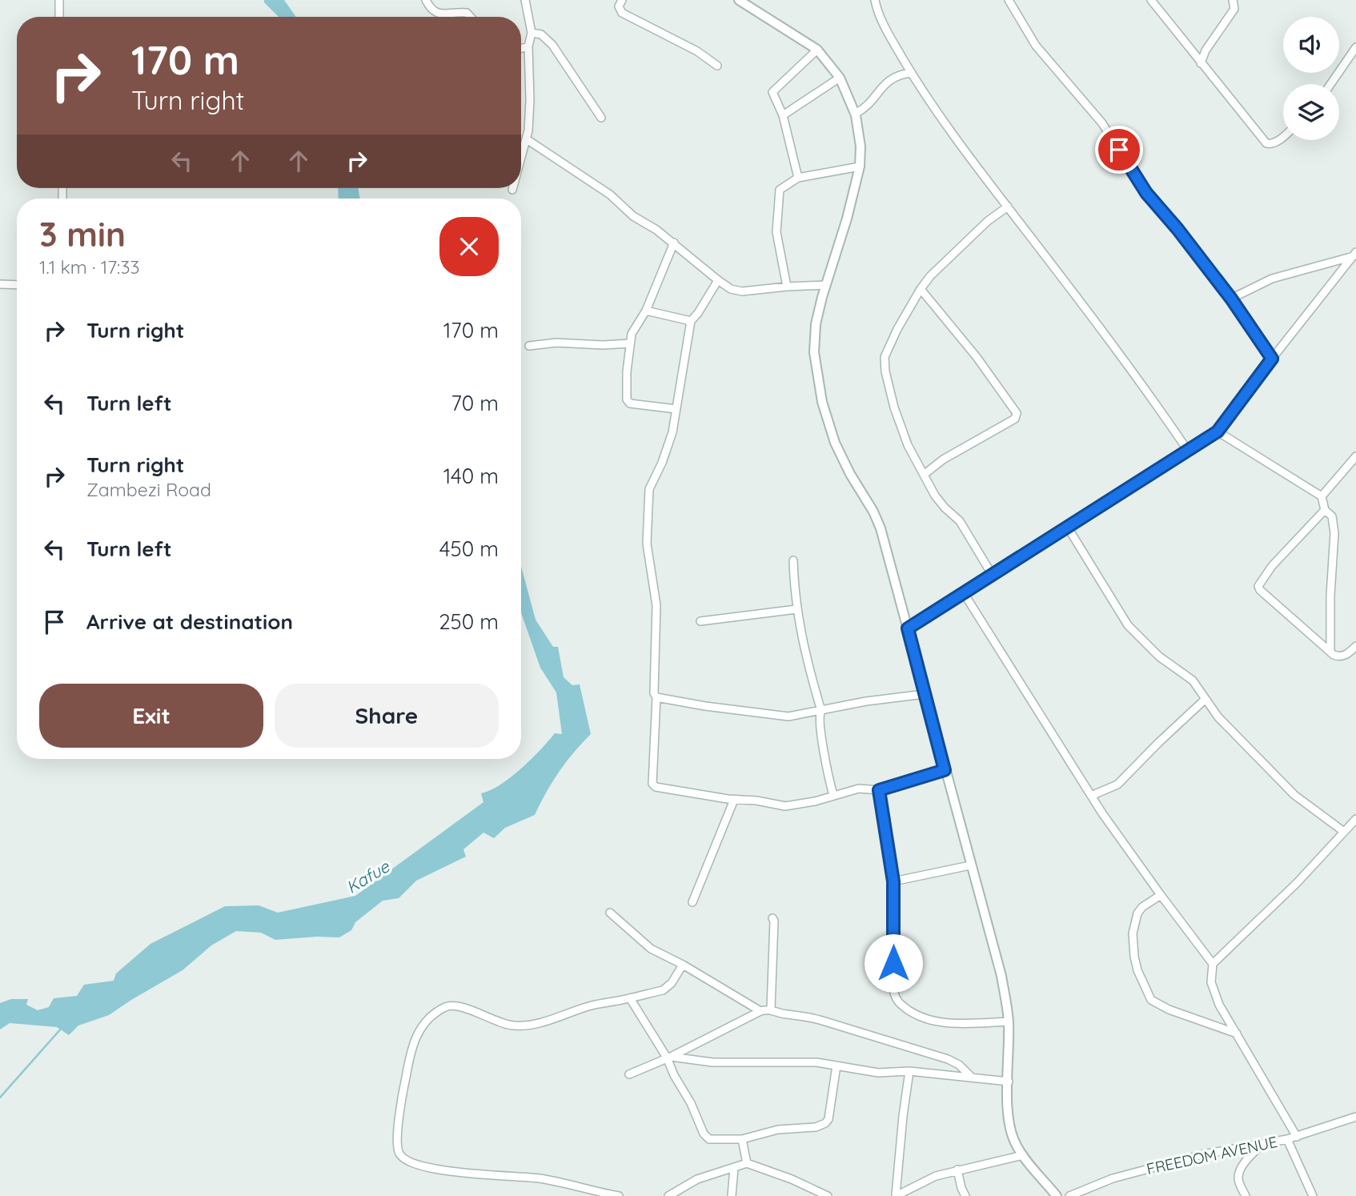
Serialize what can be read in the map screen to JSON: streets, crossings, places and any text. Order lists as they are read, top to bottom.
{
  "streets": {
    "street": ["FREEDOM AVENUE"]
  },
  "water": ["Kafue"],
  "page": {
    "turn": ["170 m", "Turn right"],
    "heading": ["3 min", "1.1 km · 17:33"],
    "list": [
      {
        "name": "Turn right",
        "value": "170 m"
      },
      {
        "name": "Turn left",
        "value": "70 m"
      },
      {
        "name": "Turn right",
        "note": "Zambezi Road",
        "value": "140 m"
      },
      {
        "name": "Turn left",
        "value": "450 m"
      },
      {
        "name": "Arrive at destination",
        "value": "250 m"
      }
    ],
    "buttons": ["Exit", "Share"]
  }
}
